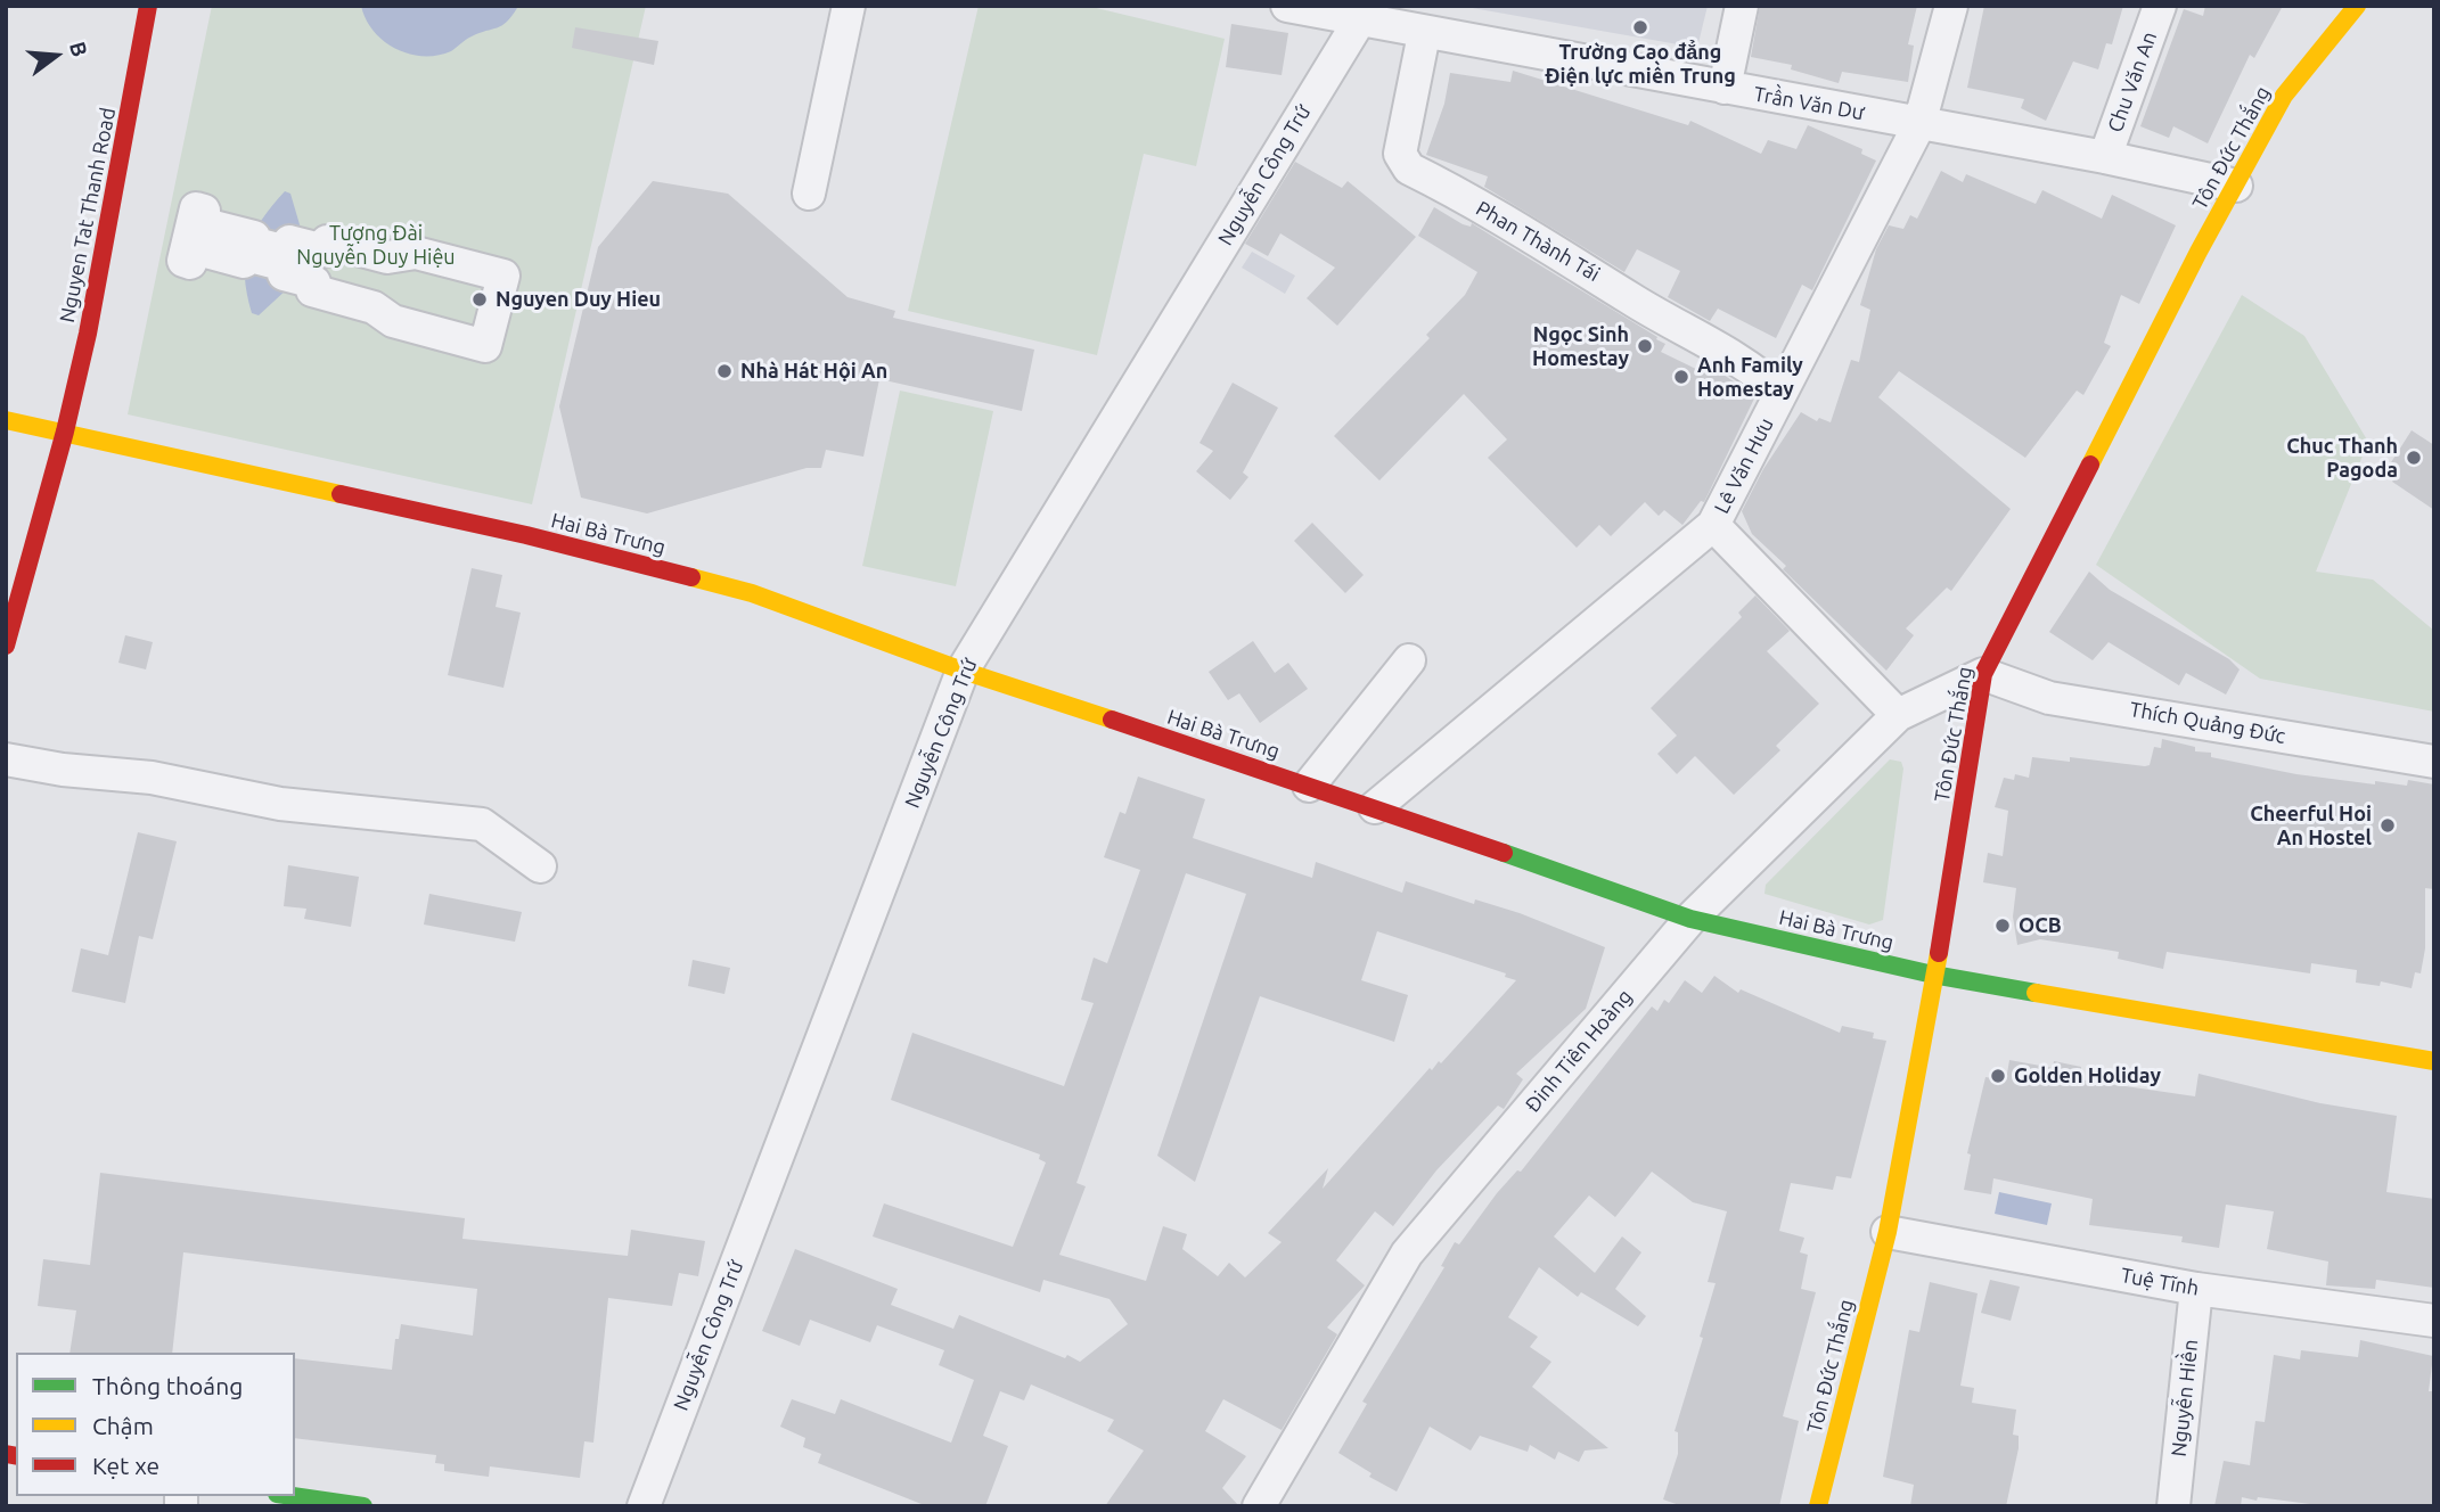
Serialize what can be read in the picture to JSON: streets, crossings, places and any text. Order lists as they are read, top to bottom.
{
  "streets": {
    "street": [
      "Chu Văn An",
      "Trần Văn Dư",
      "Tôn Đức Thắng",
      "Nguyễn Công Trứ",
      "Nguyen Tat Thanh Road",
      "Phan Thành Tái",
      "Lê Văn Hưu",
      "Hai Bà Trưng",
      "Thích Quảng Đức",
      "Đinh Tiên Hoàng",
      "Tuệ Tĩnh",
      "Nguyễn Hiền"
    ]
  },
  "crossings": [
    ["Chu Văn An", "Trần Văn Dư"],
    ["Trần Văn Dư", "Tôn Đức Thắng"],
    ["Trần Văn Dư", "Nguyễn Công Trứ"],
    ["Trần Văn Dư", "Phan Thành Tái"],
    ["Trần Văn Dư", "Lê Văn Hưu"],
    ["Tôn Đức Thắng", "Hai Bà Trưng"],
    ["Tôn Đức Thắng", "Thích Quảng Đức"],
    ["Tôn Đức Thắng", "Đinh Tiên Hoàng"],
    ["Tôn Đức Thắng", "Tuệ Tĩnh"],
    ["Nguyễn Công Trứ", "Hai Bà Trưng"],
    ["Nguyen Tat Thanh Road", "Hai Bà Trưng"],
    ["Phan Thành Tái", "Lê Văn Hưu"],
    ["Lê Văn Hưu", "Hai Bà Trưng"],
    ["Hai Bà Trưng", "Đinh Tiên Hoàng"],
    ["Thích Quảng Đức", "Đinh Tiên Hoàng"],
    ["Tuệ Tĩnh", "Nguyễn Hiền"]
  ],
  "parks": ["Tượng Đài Nguyễn Duy Hiệu"],
  "places": [
    "Trường Cao đẳng Điện lực miền Trung",
    "Nguyen Duy Hieu",
    "Ngọc Sinh Homestay",
    "Nhà Hát Hội An",
    "Anh Family Homestay",
    "Chuc Thanh Pagoda",
    "Cheerful Hoi An Hostel",
    "OCB",
    "Golden Holiday"
  ],
  "legend": ["Thông thoáng", "Chậm", "Kẹt xe"],
  "north": "right"
}
